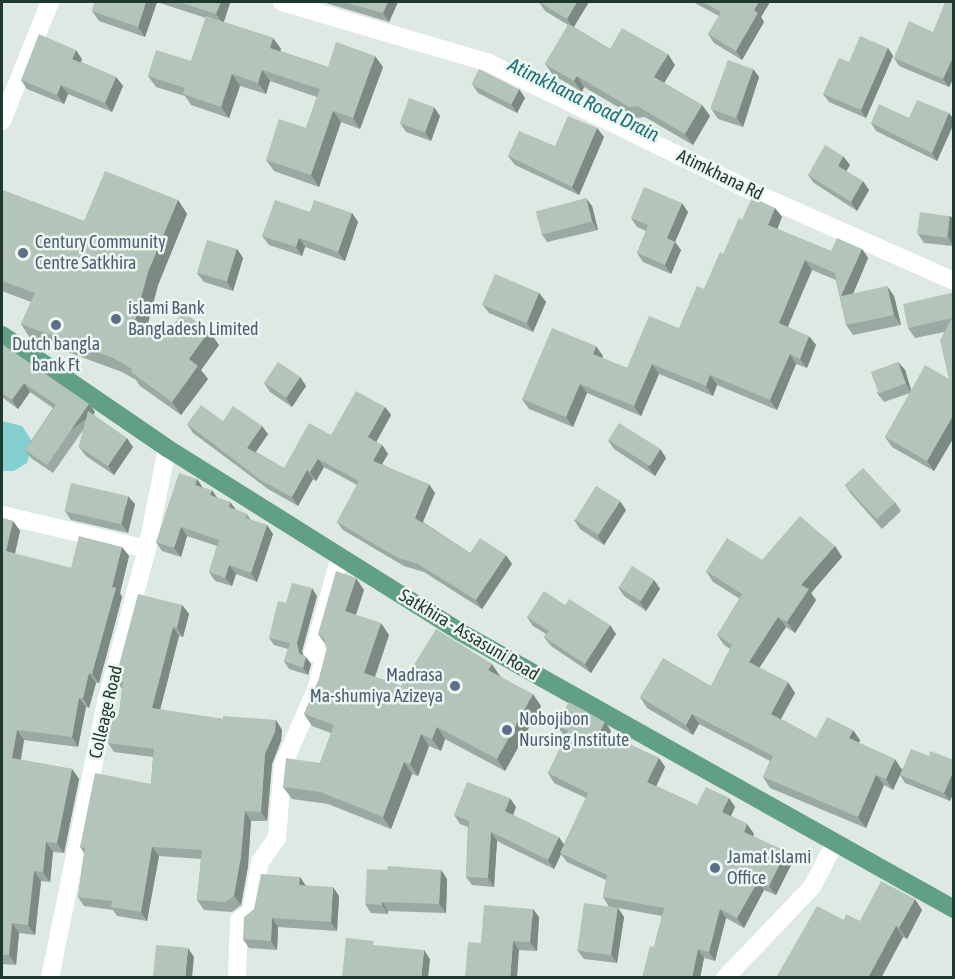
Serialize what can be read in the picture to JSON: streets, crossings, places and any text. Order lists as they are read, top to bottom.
{
  "streets": {
    "main road": ["Satkhira - Assasuni Road"],
    "street": ["Atimkhana Rd", "Colleage Road"]
  },
  "crossings": [
    ["Satkhira - Assasuni Road", "Colleage Road"]
  ],
  "water": ["Atimkhana Road Drain"],
  "places": [
    "Century Community Centre Satkhira",
    "islami Bank Bangladesh Limited",
    "Dutch bangla bank Ft",
    "Madrasa Ma-shumiya Azizeya",
    "Nobojibon Nursing Institute",
    "Jamat Islami Office"
  ]
}
